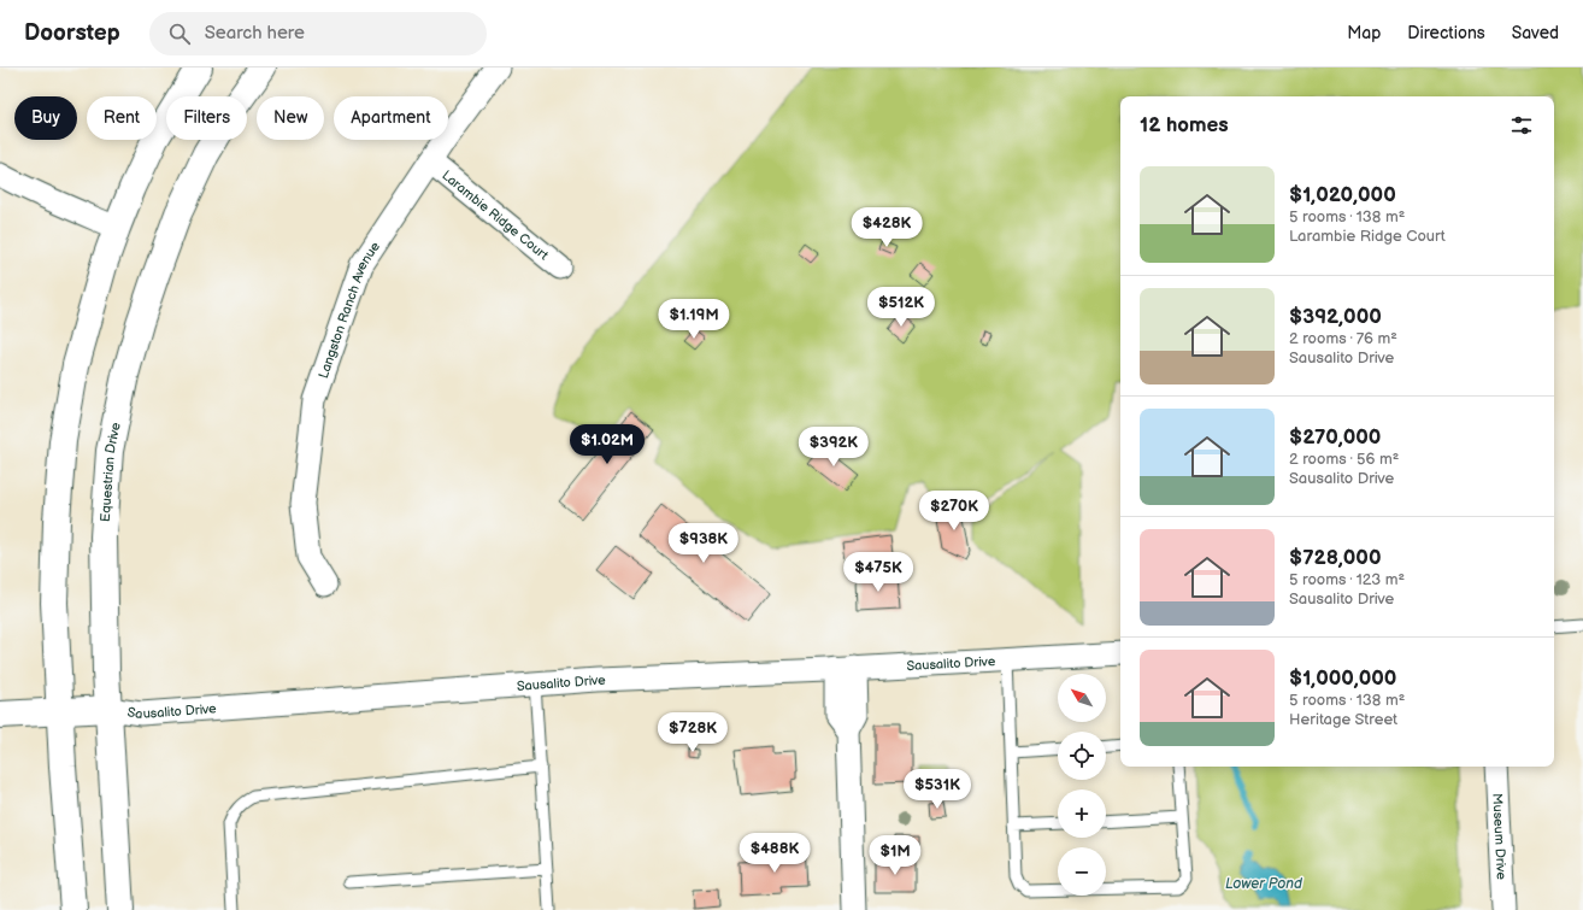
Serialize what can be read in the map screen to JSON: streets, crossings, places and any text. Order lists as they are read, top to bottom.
{
  "streets": {
    "street": [
      "Larambie Ridge Court",
      "Langston Ranch Avenue",
      "Equestrian Drive",
      "Sausalito Drive",
      "Museum Drive"
    ]
  },
  "crossings": [
    ["Larambie Ridge Court", "Langston Ranch Avenue"],
    ["Equestrian Drive", "Sausalito Drive"]
  ],
  "water": ["Lower Pond"],
  "north": "top left",
  "page": {
    "header": "Doorstep",
    "search": "Search here",
    "nav": ["Map", "Directions", "Saved"],
    "chip": [
      "Buy",
      "Rent",
      "Filters",
      "New",
      "Apartment"
    ],
    "heading": "12 homes",
    "list": [
      {
        "name": "$1,020,000",
        "note": "5 rooms · 138 m² · Larambie Ridge Court"
      },
      {
        "name": "$392,000",
        "note": "2 rooms · 76 m² · Sausalito Drive"
      },
      {
        "name": "$270,000",
        "note": "2 rooms · 56 m² · Sausalito Drive"
      },
      {
        "name": "$728,000",
        "note": "5 rooms · 123 m² · Sausalito Drive"
      },
      {
        "name": "$1,000,000",
        "note": "5 rooms · 138 m² · Heritage Street"
      }
    ],
    "price": [
      "$428K",
      "$512K",
      "$1.19M",
      "$1.02M",
      "$392K",
      "$270K",
      "$938K",
      "$475K",
      "$728K",
      "$531K",
      "$488K",
      "$1M"
    ],
    "map_buttons": ["+", "−"]
  }
}
